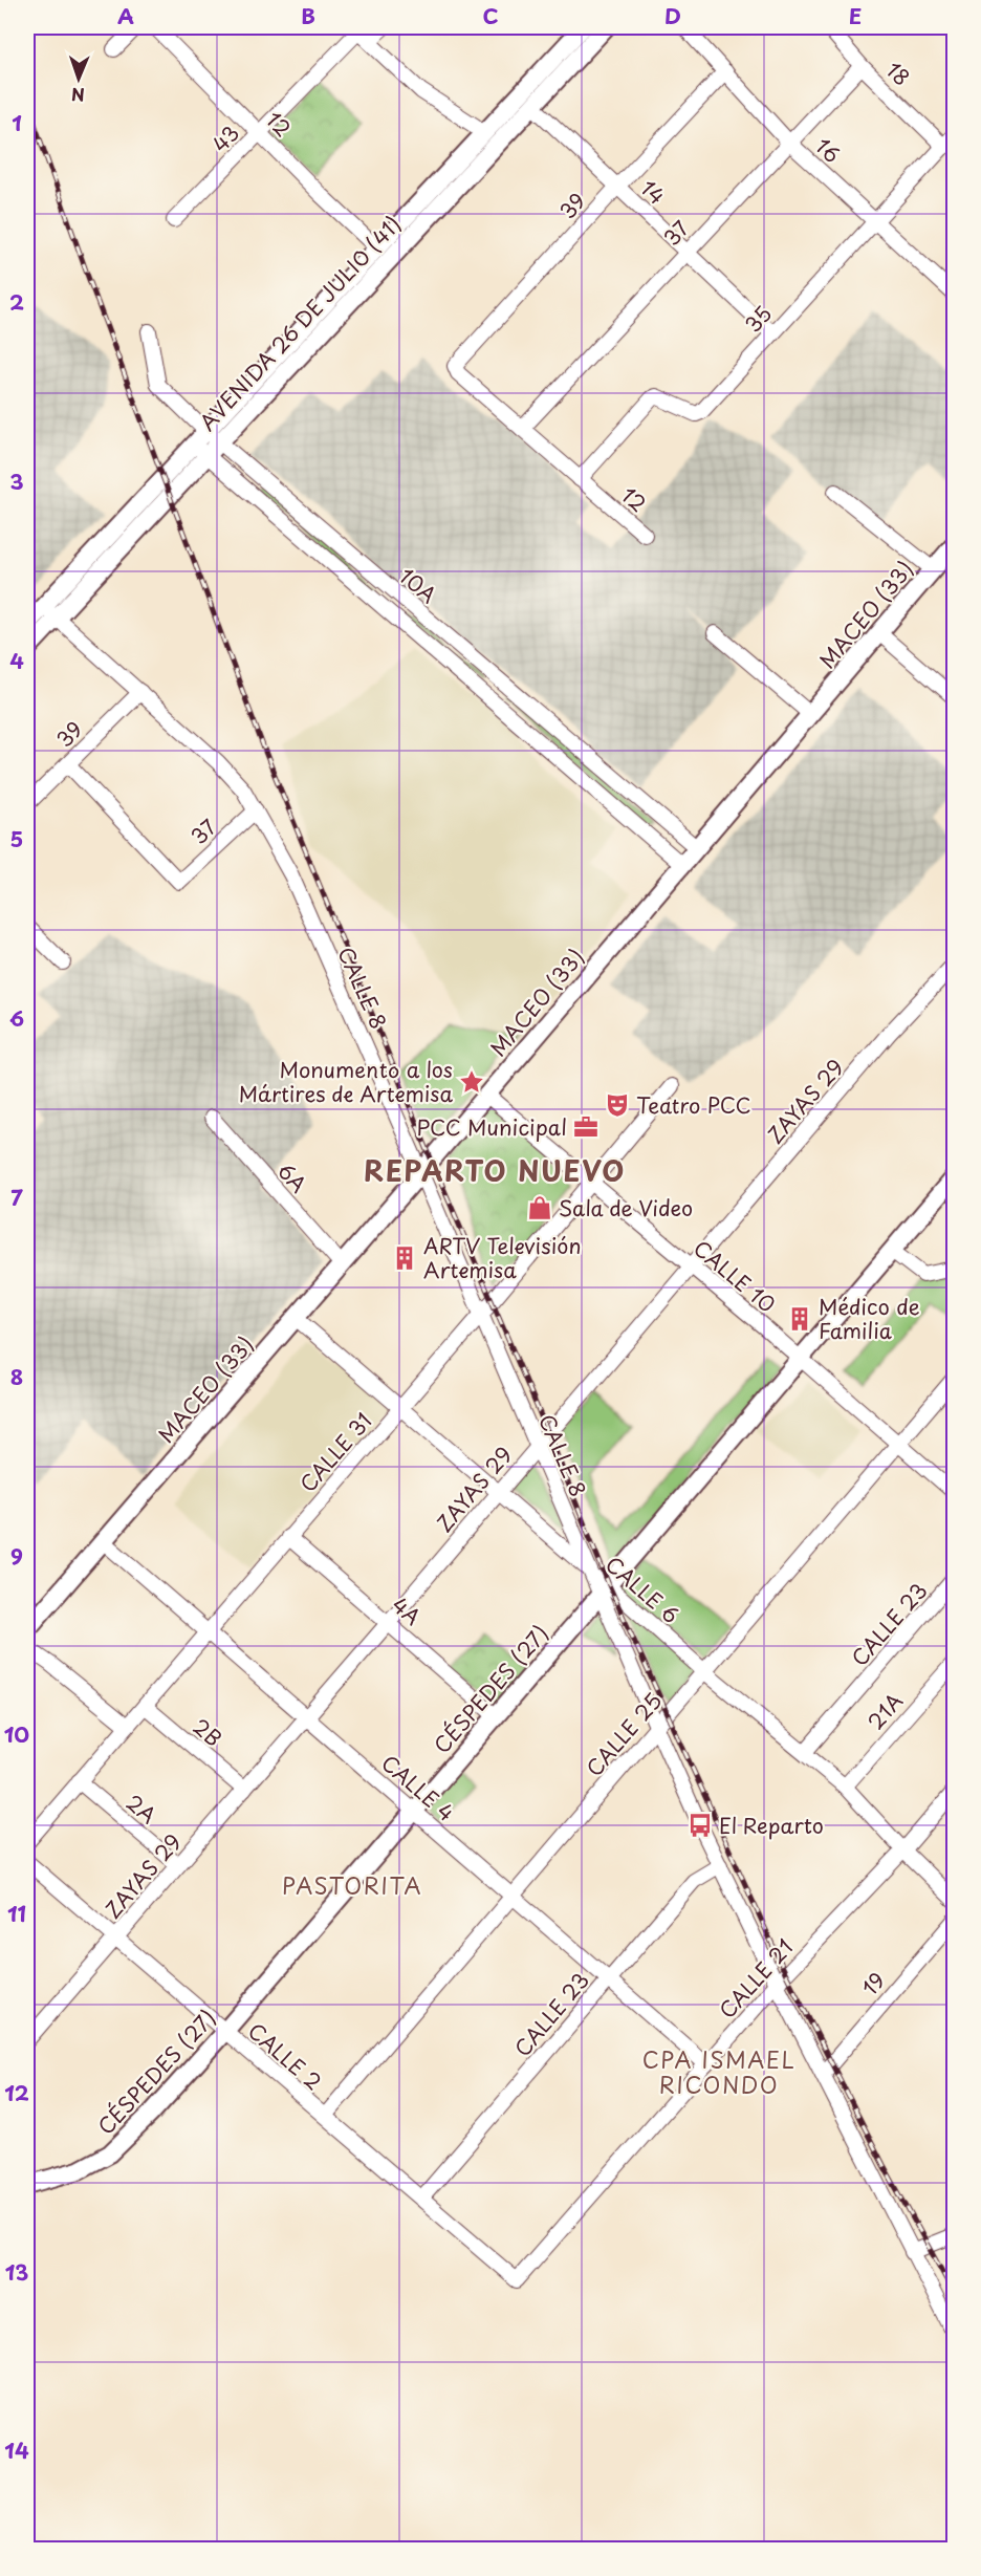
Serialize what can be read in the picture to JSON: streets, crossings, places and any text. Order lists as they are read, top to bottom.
{
  "streets": {
    "main road": ["AVENIDA 26 DE JULIO (41)", "MACEO (33)", "CÉSPEDES (27)"],
    "street": [
      "18",
      "12",
      "43",
      "16",
      "14",
      "39",
      "37",
      "35",
      "10A",
      "CALLE 8",
      "ZAYAS 29",
      "6A",
      "CALLE 10",
      "CALLE 31",
      "CALLE 6",
      "4A",
      "CALLE 23",
      "21A",
      "2B",
      "CALLE 25",
      "CALLE 4",
      "2A",
      "CALLE 21",
      "19",
      "CALLE 2"
    ]
  },
  "crossings": [
    ["18", "37"],
    ["18", "35"],
    ["12", "43"],
    ["12", "39"],
    ["12", "37"],
    ["12", "35"],
    ["12", "AVENIDA 26 DE JULIO (41)"],
    ["16", "39"],
    ["16", "37"],
    ["16", "35"],
    ["14", "39"],
    ["14", "37"],
    ["14", "35"],
    ["14", "AVENIDA 26 DE JULIO (41)"],
    ["39", "37"],
    ["39", "CALLE 8"],
    ["37", "CALLE 8"],
    ["AVENIDA 26 DE JULIO (41)", "10A"],
    ["AVENIDA 26 DE JULIO (41)", "CALLE 8"],
    ["10A", "MACEO (33)"],
    ["MACEO (33)", "CALLE 8"],
    ["MACEO (33)", "6A"],
    ["MACEO (33)", "CALLE 10"],
    ["MACEO (33)", "CALLE 6"],
    ["MACEO (33)", "CALLE 4"],
    ["CALLE 8", "ZAYAS 29"],
    ["CALLE 8", "CALLE 31"],
    ["CALLE 8", "CALLE 6"],
    ["CALLE 8", "CALLE 23"],
    ["CALLE 8", "CÉSPEDES (27)"],
    ["CALLE 8", "CALLE 25"],
    ["CALLE 8", "CALLE 21"],
    ["CALLE 8", "19"],
    ["ZAYAS 29", "CALLE 10"],
    ["ZAYAS 29", "CALLE 6"],
    ["ZAYAS 29", "4A"],
    ["ZAYAS 29", "2B"],
    ["ZAYAS 29", "CALLE 4"],
    ["ZAYAS 29", "2A"],
    ["ZAYAS 29", "CALLE 2"],
    ["CALLE 10", "CALLE 31"],
    ["CALLE 10", "CÉSPEDES (27)"],
    ["CALLE 10", "CALLE 25"],
    ["CALLE 31", "CALLE 6"],
    ["CALLE 31", "4A"],
    ["CALLE 31", "2B"],
    ["CALLE 31", "CALLE 4"],
    ["CALLE 31", "2A"],
    ["CALLE 6", "CALLE 23"],
    ["CALLE 6", "CÉSPEDES (27)"],
    ["CALLE 6", "21A"],
    ["CALLE 6", "CALLE 25"],
    ["CALLE 6", "CALLE 21"],
    ["4A", "CÉSPEDES (27)"],
    ["CALLE 23", "CALLE 4"],
    ["CALLE 23", "CALLE 2"],
    ["CÉSPEDES (27)", "CALLE 4"],
    ["CÉSPEDES (27)", "CALLE 2"],
    ["CALLE 25", "CALLE 4"],
    ["CALLE 25", "CALLE 2"],
    ["CALLE 4", "CALLE 21"],
    ["CALLE 21", "CALLE 2"]
  ],
  "districts": ["REPARTO NUEVO", "PASTORITA", "CPA ISMAEL RICONDO"],
  "places": {
    "place": ["Monumento a los Mártires de Artemisa"],
    "theatre": ["Teatro PCC"],
    "office": ["PCC Municipal"],
    "shop": ["Sala de Video"],
    "building": ["ARTV Televisión Artemisa", "Médico de Familia"],
    "bus stop": ["El Reparto"]
  },
  "north": "bottom",
  "grid": {
    "columns": [
      "A",
      "B",
      "C",
      "D",
      "E"
    ],
    "rows": [
      "1",
      "2",
      "3",
      "4",
      "5",
      "6",
      "7",
      "8",
      "9",
      "10",
      "11",
      "12",
      "13",
      "14"
    ]
  }
}
